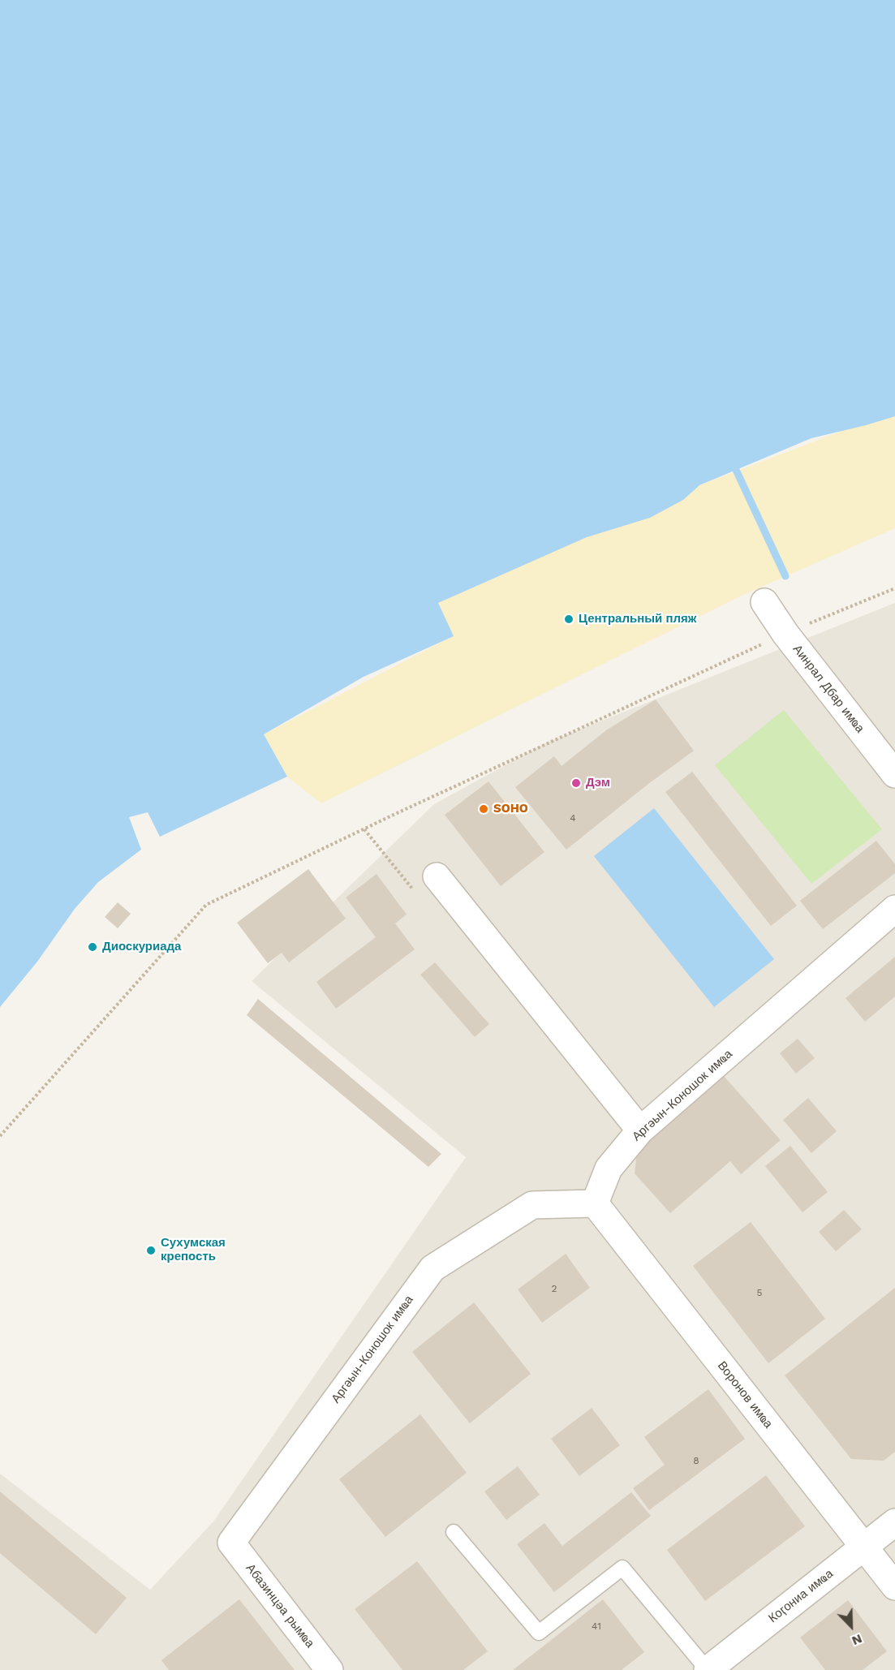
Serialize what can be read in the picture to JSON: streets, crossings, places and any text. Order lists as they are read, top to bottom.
{
  "streets": {
    "street": [
      "Аинрал Дбар имҩа",
      "Аргәын-Коношок имҩа",
      "Воронов имҩа",
      "Коӷониа имҩа",
      "Абазинцәа рымҩа"
    ]
  },
  "crossings": [
    ["Аргәын-Коношок имҩа", "Воронов имҩа"],
    ["Аргәын-Коношок имҩа", "Абазинцәа рымҩа"],
    ["Воронов имҩа", "Коӷониа имҩа"]
  ],
  "places": [
    "Центральный пляж",
    "Дэм",
    "SOHO",
    "Диоскуриада",
    "Сухумская крепость"
  ],
  "house_numbers": [
    "4",
    "2",
    "5",
    "8",
    "41"
  ],
  "north": "bottom right"
}
